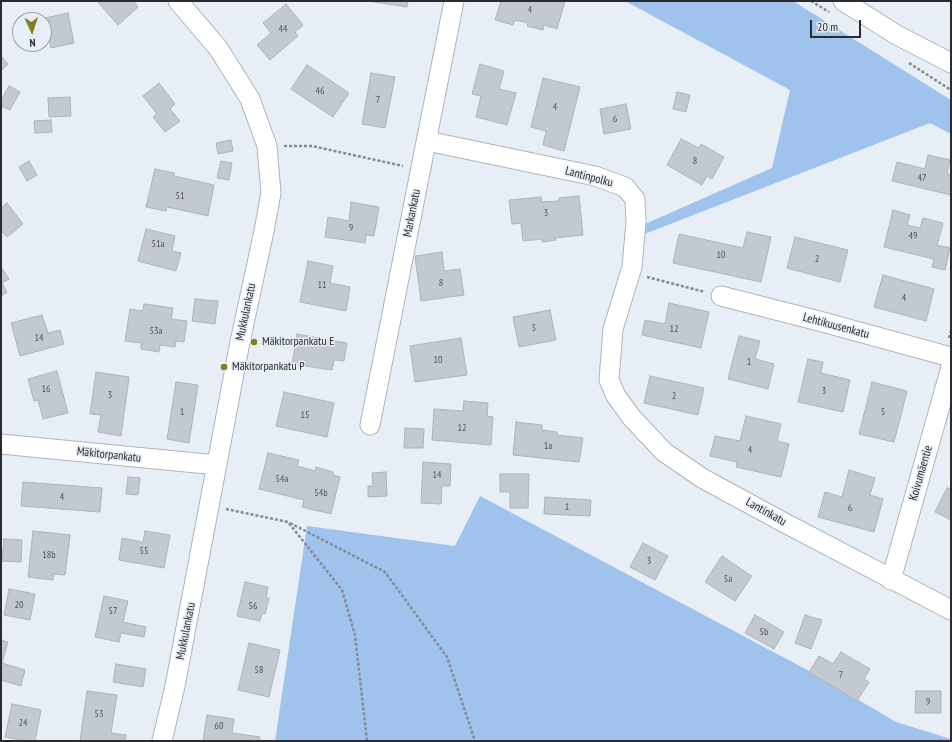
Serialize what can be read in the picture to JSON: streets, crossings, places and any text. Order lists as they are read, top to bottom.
{
  "streets": {
    "street": [
      "Lantinpolku",
      "Markankatu",
      "Mukkulankatu",
      "Lehtikuusenkatu",
      "Mäkitorpankatu",
      "Koivumäentie",
      "Lantinkatu"
    ]
  },
  "crossings": [
    ["Lantinpolku", "Markankatu"],
    ["Lantinpolku", "Lantinkatu"],
    ["Mukkulankatu", "Mäkitorpankatu"],
    ["Koivumäentie", "Lantinkatu"]
  ],
  "places": ["Mäkitorpankatu E", "Mäkitorpankatu P"],
  "house_numbers": [
    "4",
    "44",
    "46",
    "7",
    "4",
    "6",
    "8",
    "47",
    "51",
    "3",
    "9",
    "49",
    "51a",
    "10",
    "2",
    "8",
    "11",
    "4",
    "5",
    "12",
    "53a",
    "14",
    "10",
    "1",
    "16",
    "3",
    "3",
    "2",
    "1",
    "5",
    "15",
    "12",
    "1a",
    "4",
    "14",
    "54a",
    "54b",
    "4",
    "1",
    "6",
    "55",
    "18b",
    "3",
    "5a",
    "20",
    "56",
    "57",
    "5b",
    "58",
    "7",
    "9",
    "53",
    "24",
    "60"
  ],
  "scale_bar": "20 m",
  "north": "bottom"
}
